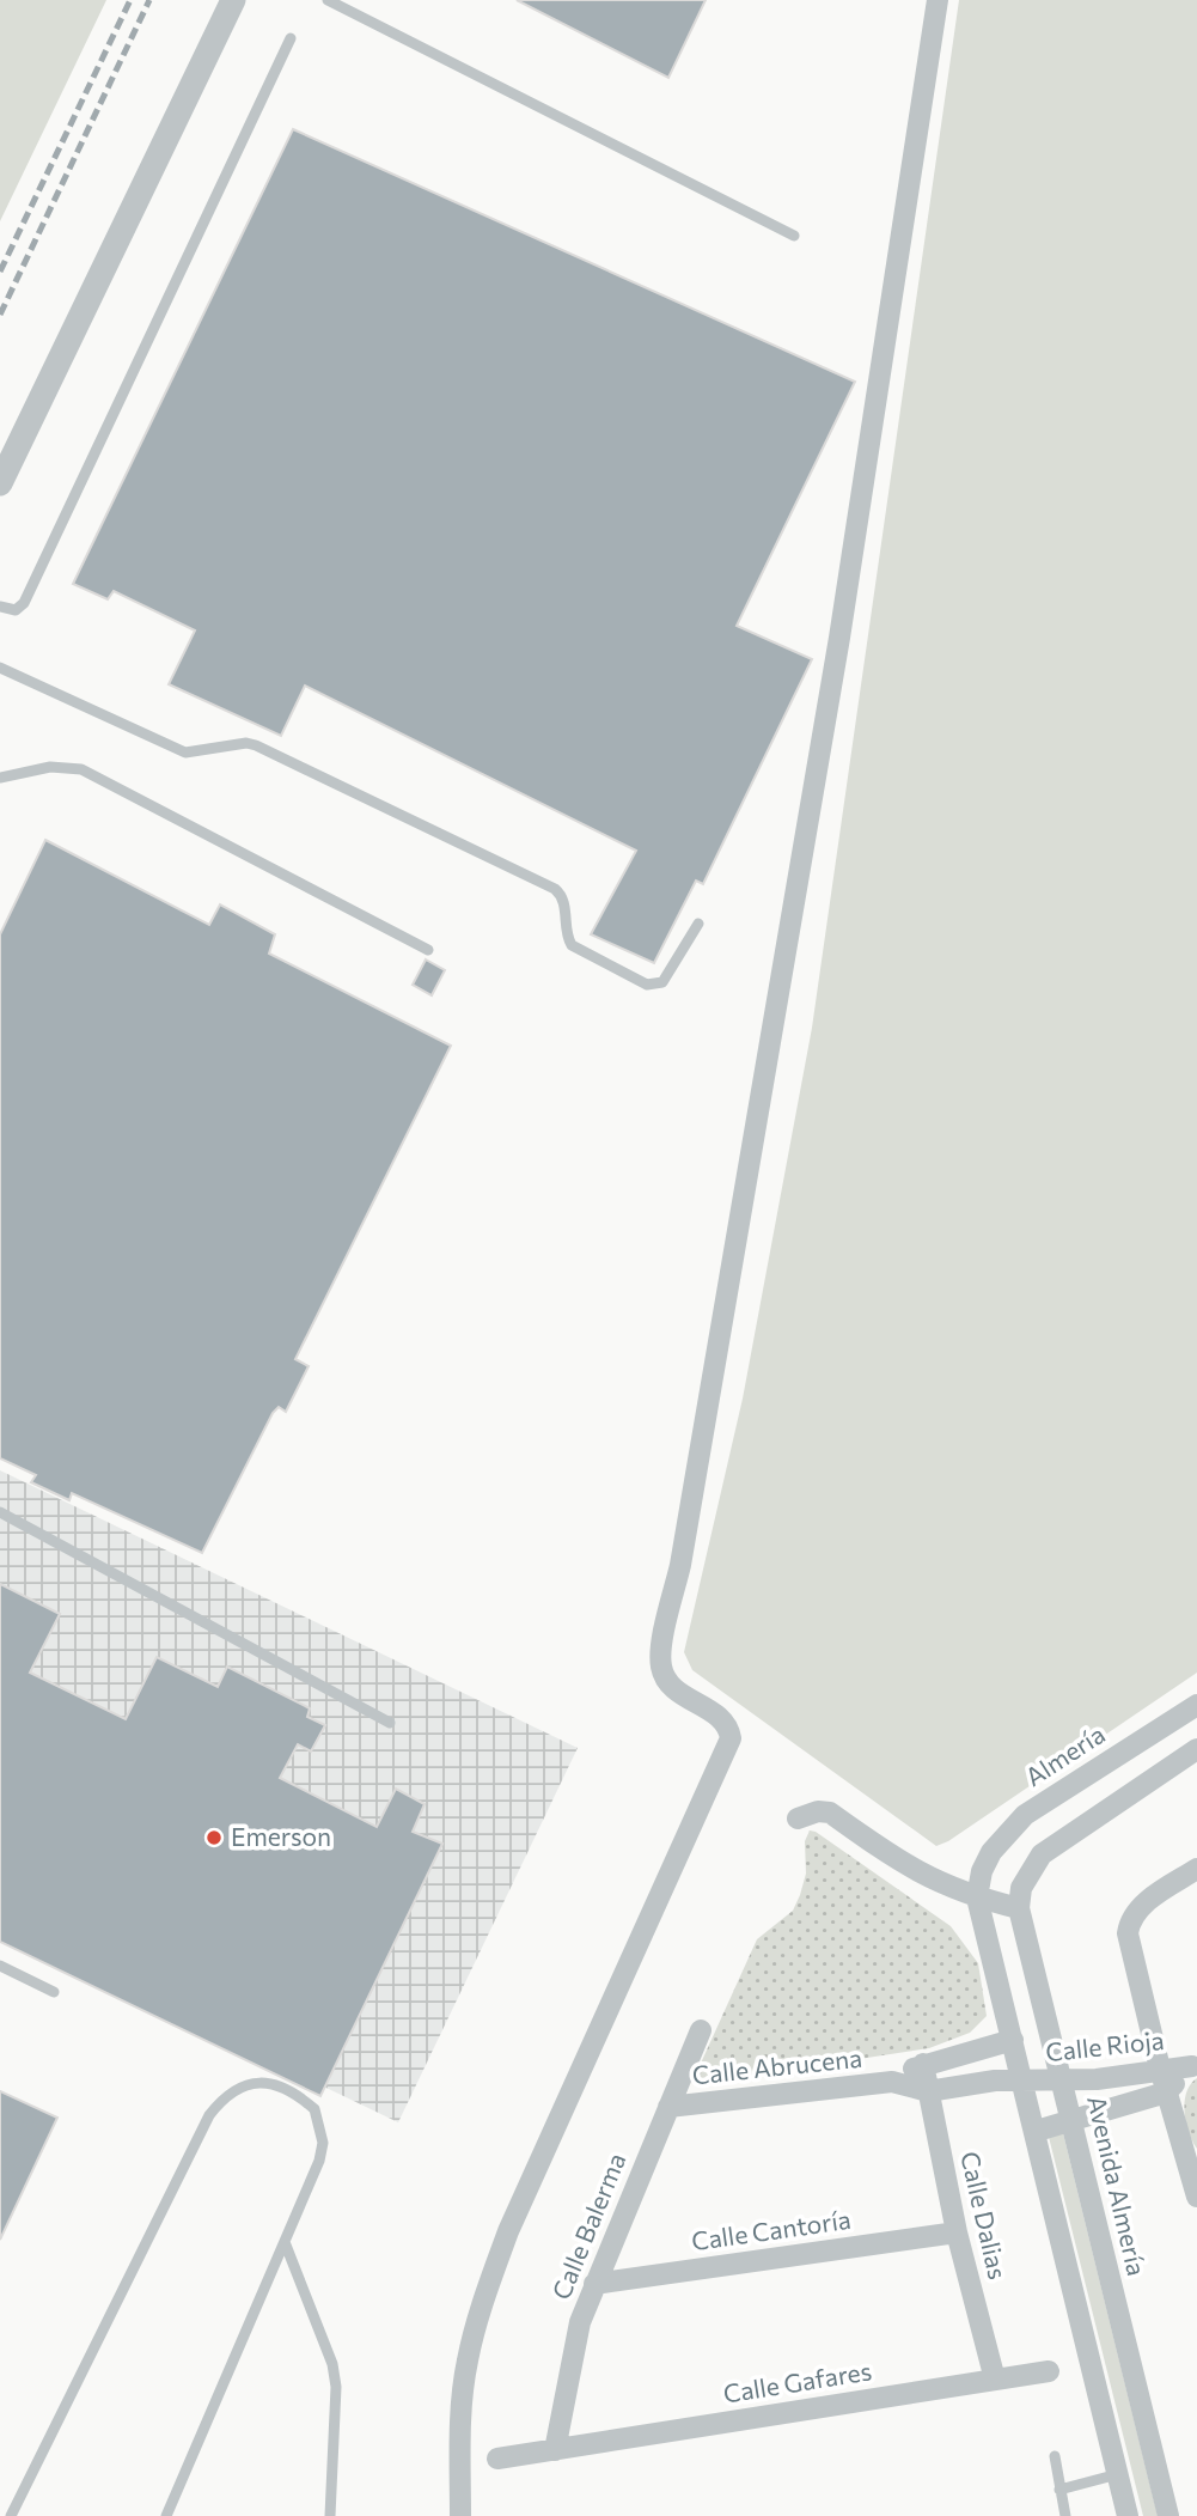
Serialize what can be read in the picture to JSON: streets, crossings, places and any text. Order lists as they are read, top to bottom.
{
  "streets": {
    "street": [
      "Almería",
      "Calle Rioja",
      "Calle Abrucena",
      "Avenida Almería",
      "Calle Dalias",
      "Calle Balerma",
      "Calle Cantoría",
      "Calle Gafares"
    ]
  },
  "crossings": [
    ["Calle Rioja", "Calle Abrucena"],
    ["Calle Rioja", "Avenida Almería"],
    ["Calle Abrucena", "Calle Dalias"],
    ["Calle Abrucena", "Calle Balerma"],
    ["Calle Dalias", "Calle Cantoría"],
    ["Calle Dalias", "Calle Gafares"],
    ["Calle Balerma", "Calle Cantoría"],
    ["Calle Balerma", "Calle Gafares"]
  ],
  "places": ["Emerson"]
}
